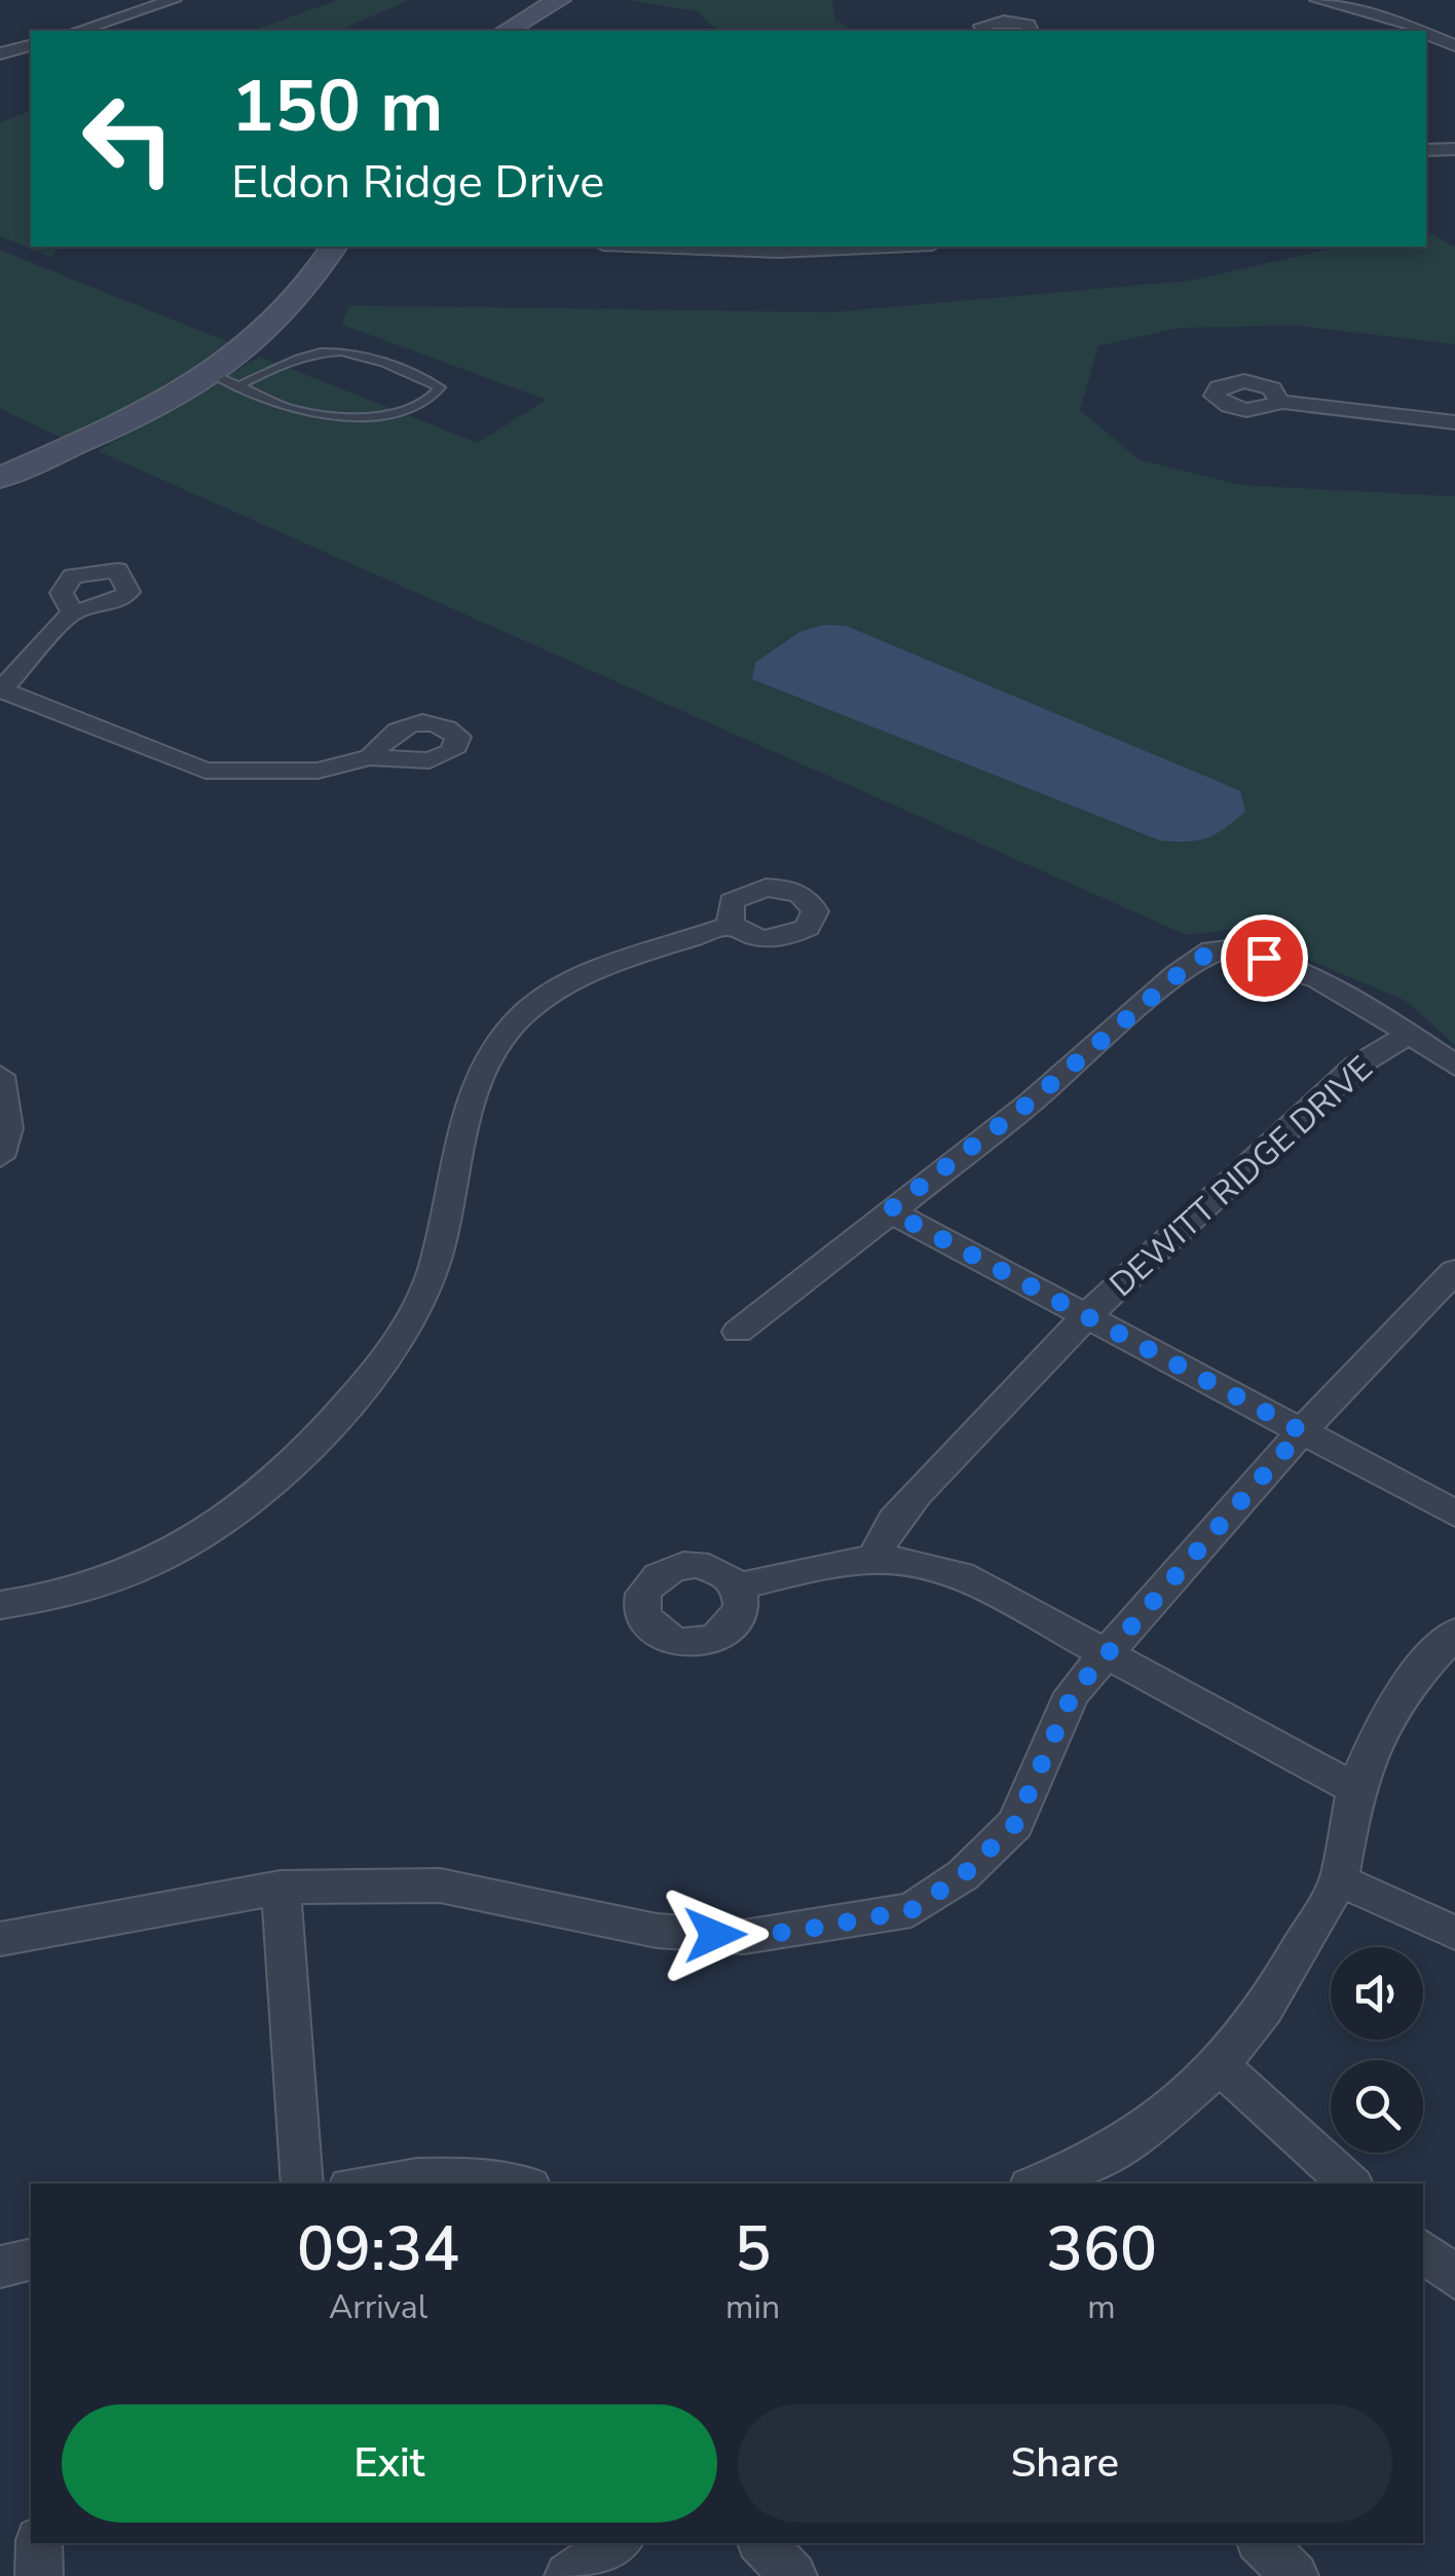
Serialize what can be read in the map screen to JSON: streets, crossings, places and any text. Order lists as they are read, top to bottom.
{
  "streets": {
    "street": ["DEWITT RIDGE DRIVE"]
  },
  "page": {
    "turn": ["150 m", "Eldon Ridge Drive"],
    "eta": [
      "09:34",
      "Arrival",
      "5",
      "min",
      "360",
      "m"
    ],
    "buttons": ["Exit", "Share"]
  }
}
